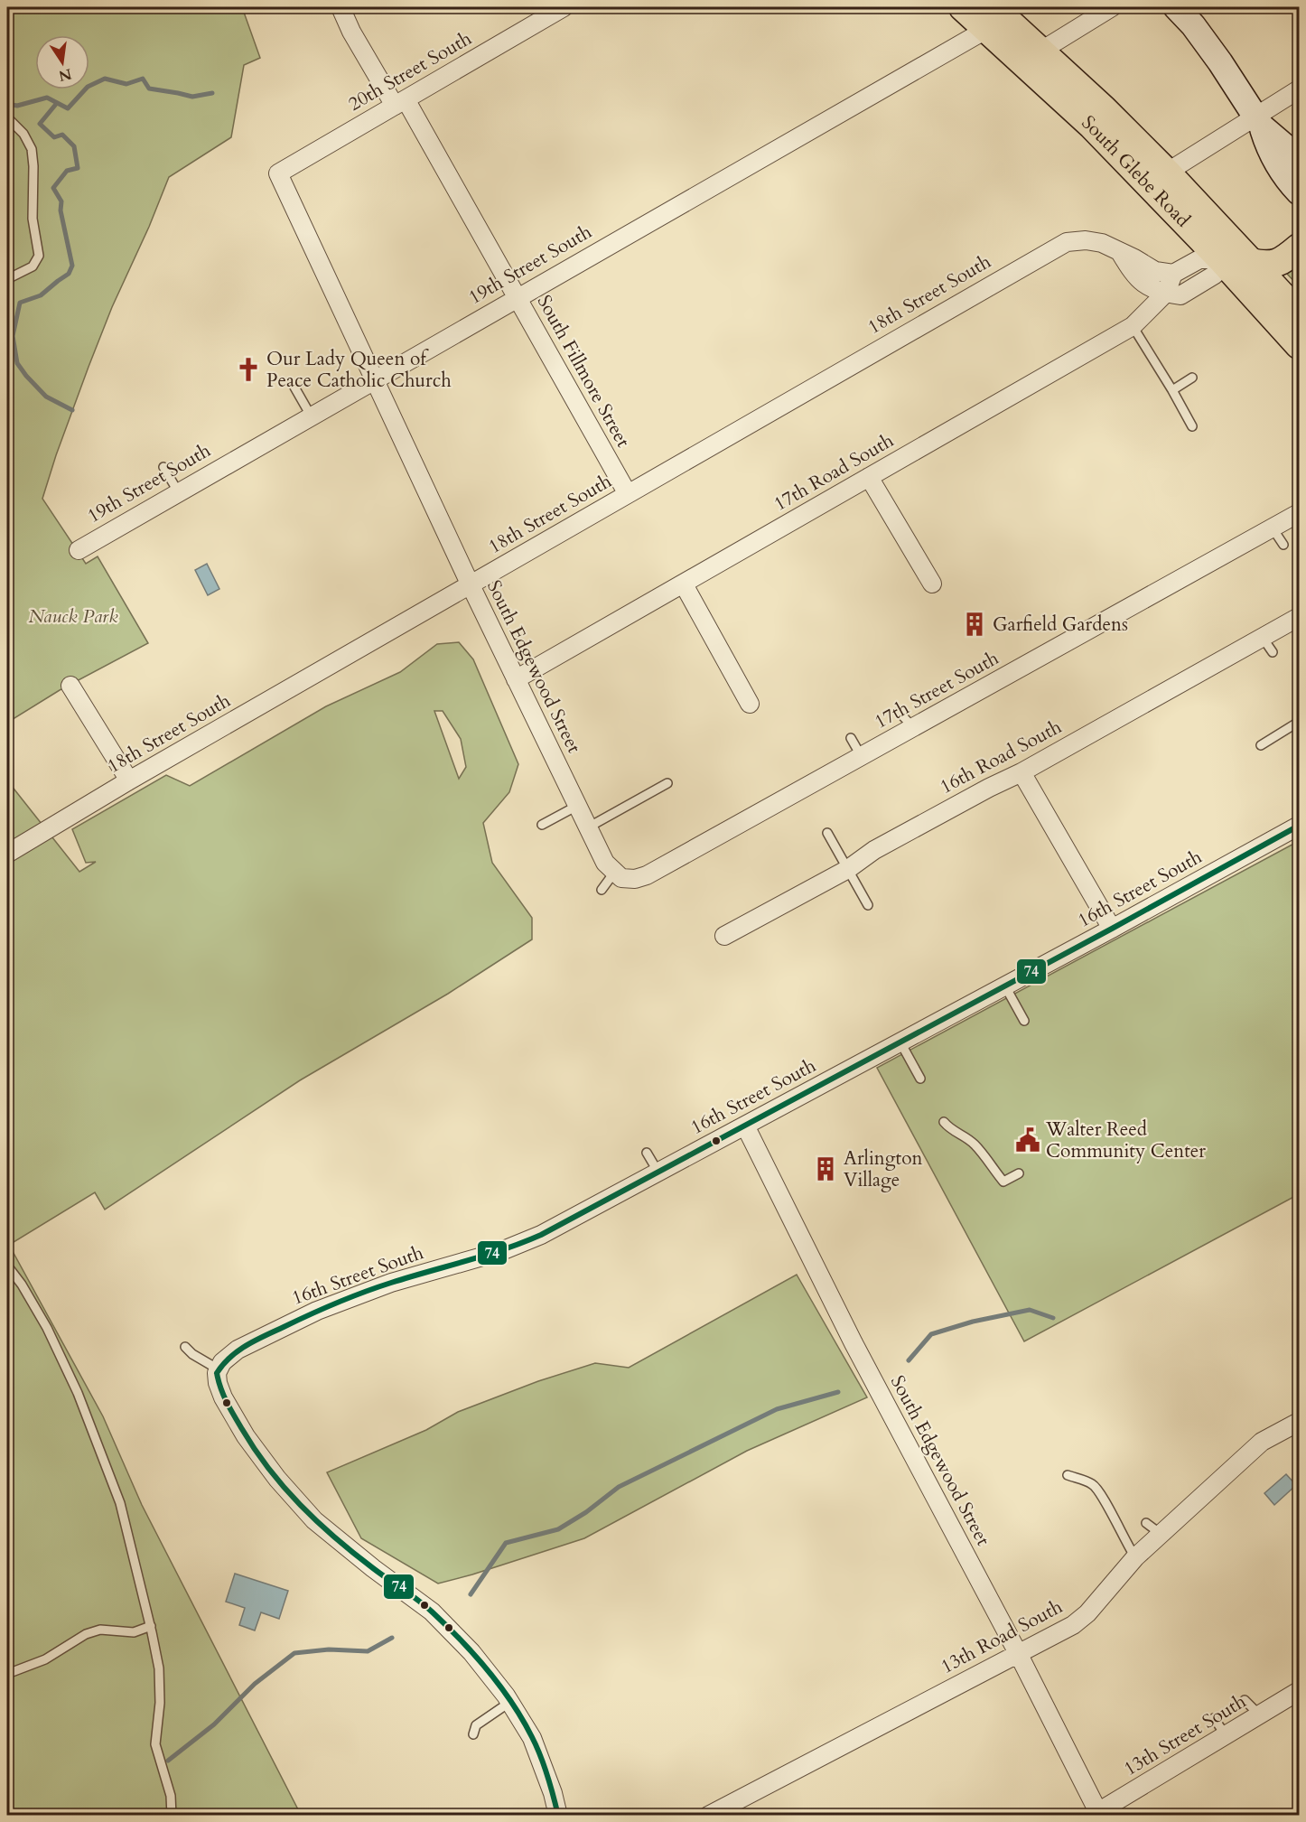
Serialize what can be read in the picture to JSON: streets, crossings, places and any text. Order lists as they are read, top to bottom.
{
  "streets": {
    "main road": ["South Glebe Road"],
    "street": [
      "20th Street South",
      "19th Street South",
      "18th Street South",
      "South Fillmore Street",
      "17th Road South",
      "South Edgewood Street",
      "17th Street South",
      "16th Road South",
      "16th Street South",
      "13th Road South",
      "13th Street South"
    ]
  },
  "crossings": [
    ["20th Street South", "South Fillmore Street"],
    ["20th Street South", "South Edgewood Street"],
    ["South Glebe Road", "19th Street South"],
    ["19th Street South", "South Fillmore Street"],
    ["19th Street South", "South Edgewood Street"],
    ["18th Street South", "South Fillmore Street"],
    ["18th Street South", "17th Road South"],
    ["18th Street South", "South Edgewood Street"],
    ["17th Road South", "South Edgewood Street"],
    ["South Edgewood Street", "17th Street South"],
    ["South Edgewood Street", "16th Street South"],
    ["South Edgewood Street", "13th Road South"],
    ["South Edgewood Street", "13th Street South"]
  ],
  "parks": ["Nauck Park"],
  "places": {
    "church": ["Our Lady Queen of Peace Catholic Church"],
    "building": ["Garfield Gardens", "Arlington Village"],
    "public building": ["Walter Reed Community Center"]
  },
  "lines": ["transit line 74"],
  "north": "bottom"
}
